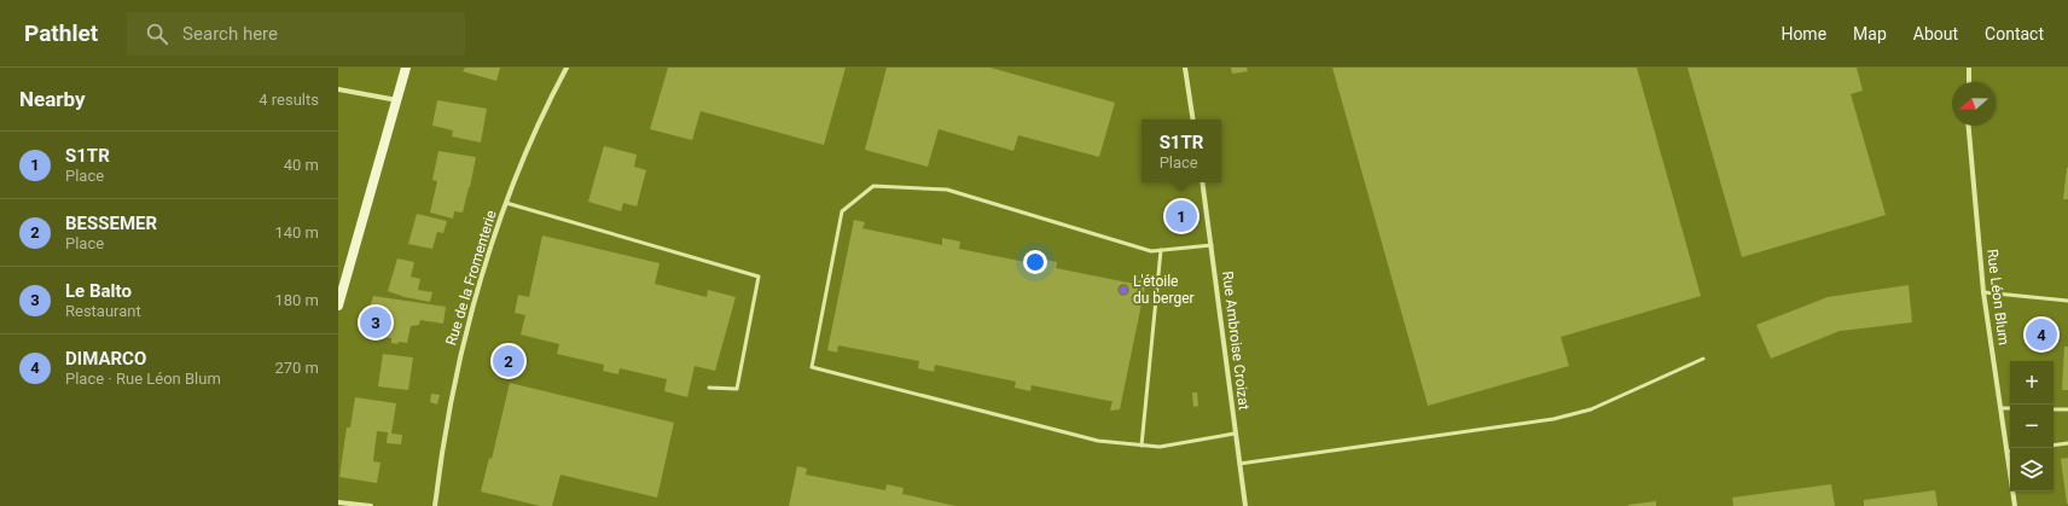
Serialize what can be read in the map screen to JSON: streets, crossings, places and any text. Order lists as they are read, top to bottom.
{
  "streets": {
    "street": ["Rue de la Fromenterie", "Rue Léon Blum", "Rue Ambroise Croizat"]
  },
  "places": ["L'étoile du berger"],
  "north": "left",
  "page": {
    "header": "Pathlet",
    "search": "Search here",
    "nav": [
      "Home",
      "Map",
      "About",
      "Contact"
    ],
    "heading": ["Nearby", "4 results"],
    "popup": ["S1TR", "Place"],
    "list": [
      {
        "mark": "1",
        "name": "S1TR",
        "note": "Place",
        "value": "40 m"
      },
      {
        "mark": "2",
        "name": "BESSEMER",
        "note": "Place",
        "value": "140 m"
      },
      {
        "mark": "3",
        "name": "Le Balto",
        "note": "Restaurant",
        "value": "180 m"
      },
      {
        "mark": "4",
        "name": "DIMARCO",
        "note": "Place · Rue Léon Blum",
        "value": "270 m"
      }
    ],
    "pins": [
      "1",
      "3",
      "4",
      "2"
    ],
    "map_buttons": ["+", "−"]
  }
}
